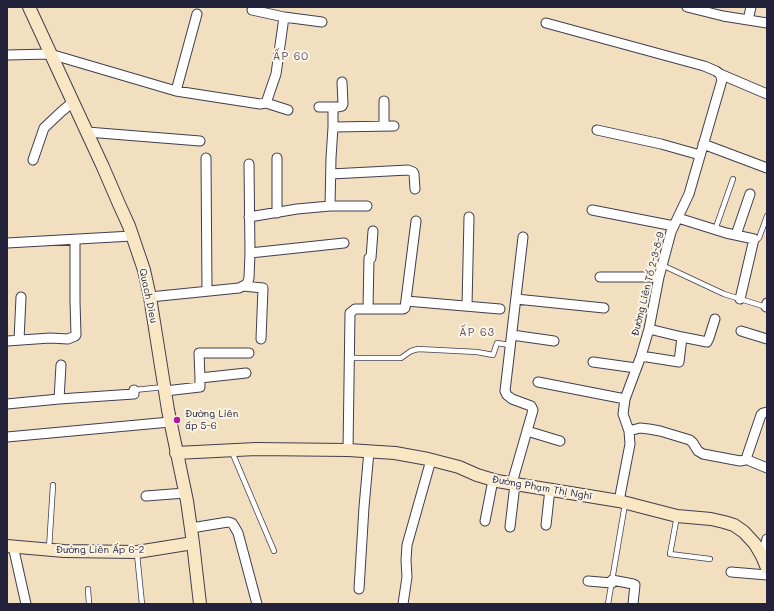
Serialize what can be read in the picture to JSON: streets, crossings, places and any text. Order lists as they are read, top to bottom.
{
  "streets": {
    "street": [
      "Đường Liên Tổ 2-3-8-9",
      "Quach Dieu",
      "Đường Phạm Thị Nghĩ",
      "Đường Liên Ấp 6-2"
    ]
  },
  "crossings": [
    ["Đường Liên Tổ 2-3-8-9", "Đường Phạm Thị Nghĩ"],
    ["Quach Dieu", "Đường Phạm Thị Nghĩ"],
    ["Quach Dieu", "Đường Liên Ấp 6-2"]
  ],
  "districts": ["ẤP 60", "ẤP 63"],
  "places": ["Đường Liên ấp 5-6"]
}
